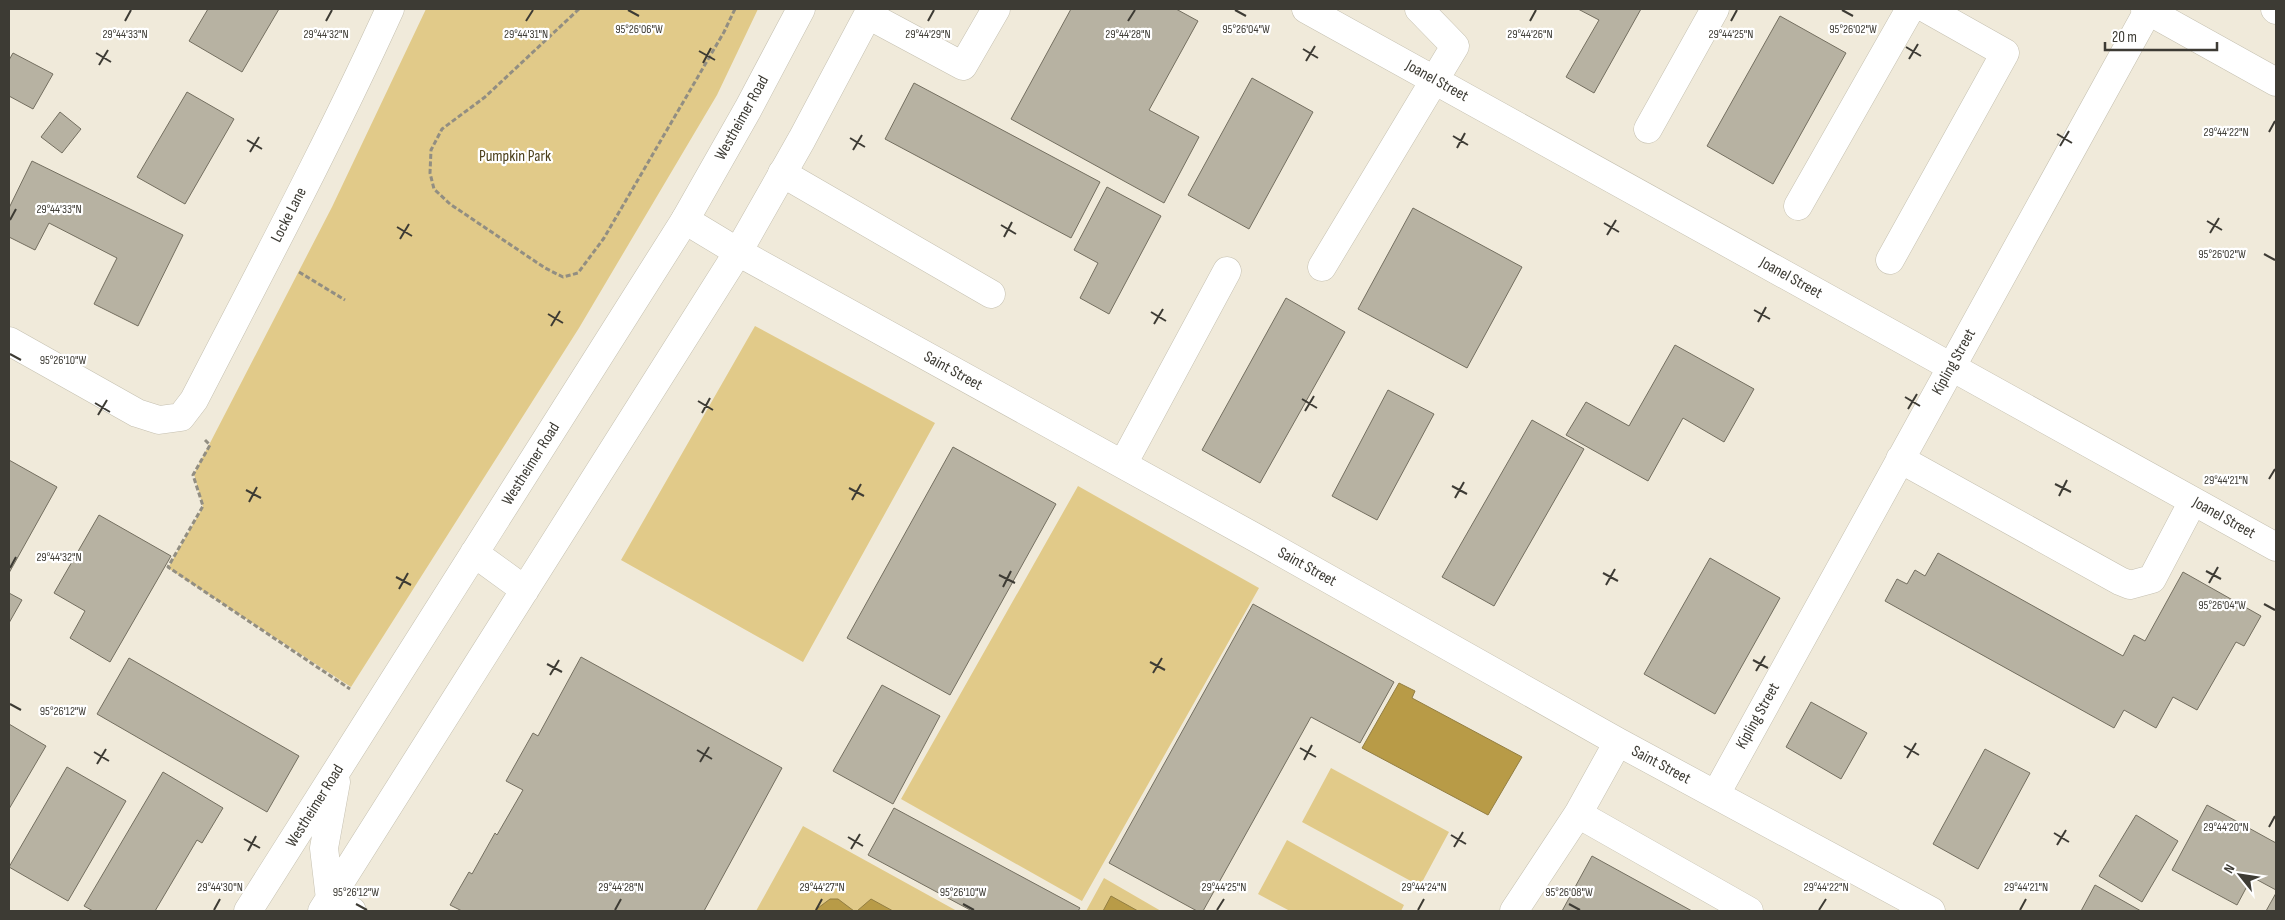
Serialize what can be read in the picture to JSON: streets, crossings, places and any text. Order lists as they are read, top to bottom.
{
  "streets": {
    "street": [
      "Joanel Street",
      "Westheimer Road",
      "Locke Lane",
      "Kipling Street",
      "Saint Street"
    ]
  },
  "crossings": [
    ["Joanel Street", "Kipling Street"],
    ["Westheimer Road", "Saint Street"],
    ["Kipling Street", "Saint Street"]
  ],
  "parks": ["Pumpkin Park"],
  "scale_bar": "20 m",
  "north": "top left",
  "coordinates": [
    "95°26'06\"W",
    "95°26'04\"W",
    "95°26'02\"W",
    "29°44'32\"N",
    "29°44'31\"N",
    "29°44'29\"N",
    "29°44'28\"N",
    "29°44'26\"N",
    "29°44'25\"N",
    "29°44'33\"N",
    "29°44'22\"N",
    "95°26'10\"W",
    "29°44'21\"N",
    "95°26'12\"W",
    "29°44'20\"N",
    "29°44'30\"N",
    "29°44'27\"N",
    "29°44'24\"N",
    "95°26'08\"W"
  ]
}
